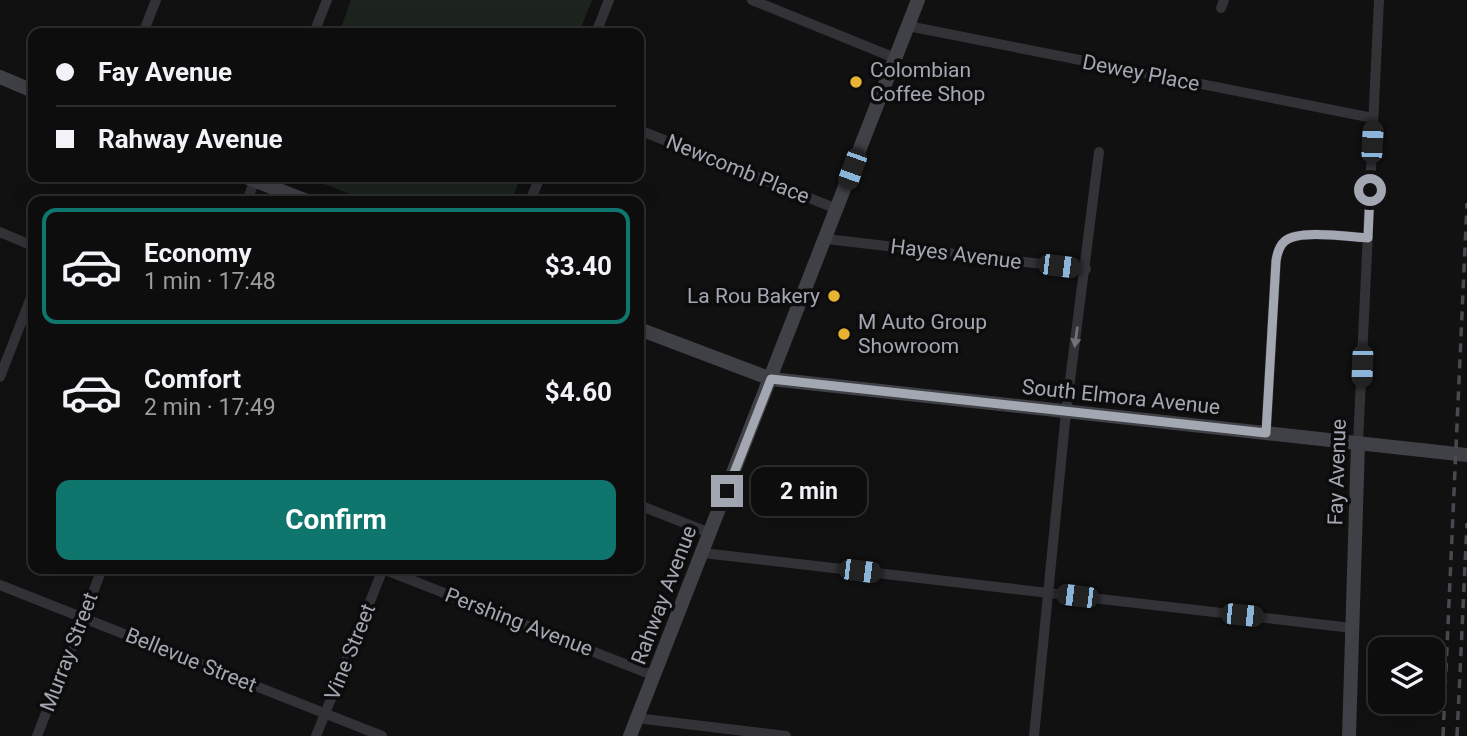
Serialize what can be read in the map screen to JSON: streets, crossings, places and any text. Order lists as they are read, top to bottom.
{
  "streets": {
    "main road": ["South Elmora Avenue", "Fay Avenue", "Rahway Avenue"],
    "street": [
      "Dewey Place",
      "Newcomb Place",
      "Hayes Avenue",
      "Pershing Avenue",
      "Murray Street",
      "Vine Street",
      "Bellevue Street"
    ]
  },
  "crossings": [
    ["Dewey Place", "Fay Avenue"],
    ["Dewey Place", "Rahway Avenue"],
    ["Newcomb Place", "Rahway Avenue"],
    ["Hayes Avenue", "Rahway Avenue"],
    ["South Elmora Avenue", "Fay Avenue"],
    ["South Elmora Avenue", "Rahway Avenue"],
    ["Rahway Avenue", "Pershing Avenue"],
    ["Murray Street", "Bellevue Street"],
    ["Vine Street", "Bellevue Street"]
  ],
  "places": ["Colombian Coffee Shop", "La Rou Bakery", "M Auto Group Showroom"],
  "page": {
    "banner": ["Fay Avenue", "Rahway Avenue"],
    "list": [
      {
        "name": "Economy",
        "note": "1 min · 17:48",
        "value": "$3.40"
      },
      {
        "name": "Comfort",
        "note": "2 min · 17:49",
        "value": "$4.60"
      }
    ],
    "buttons": "Confirm",
    "bubble": "2 min"
  }
}
